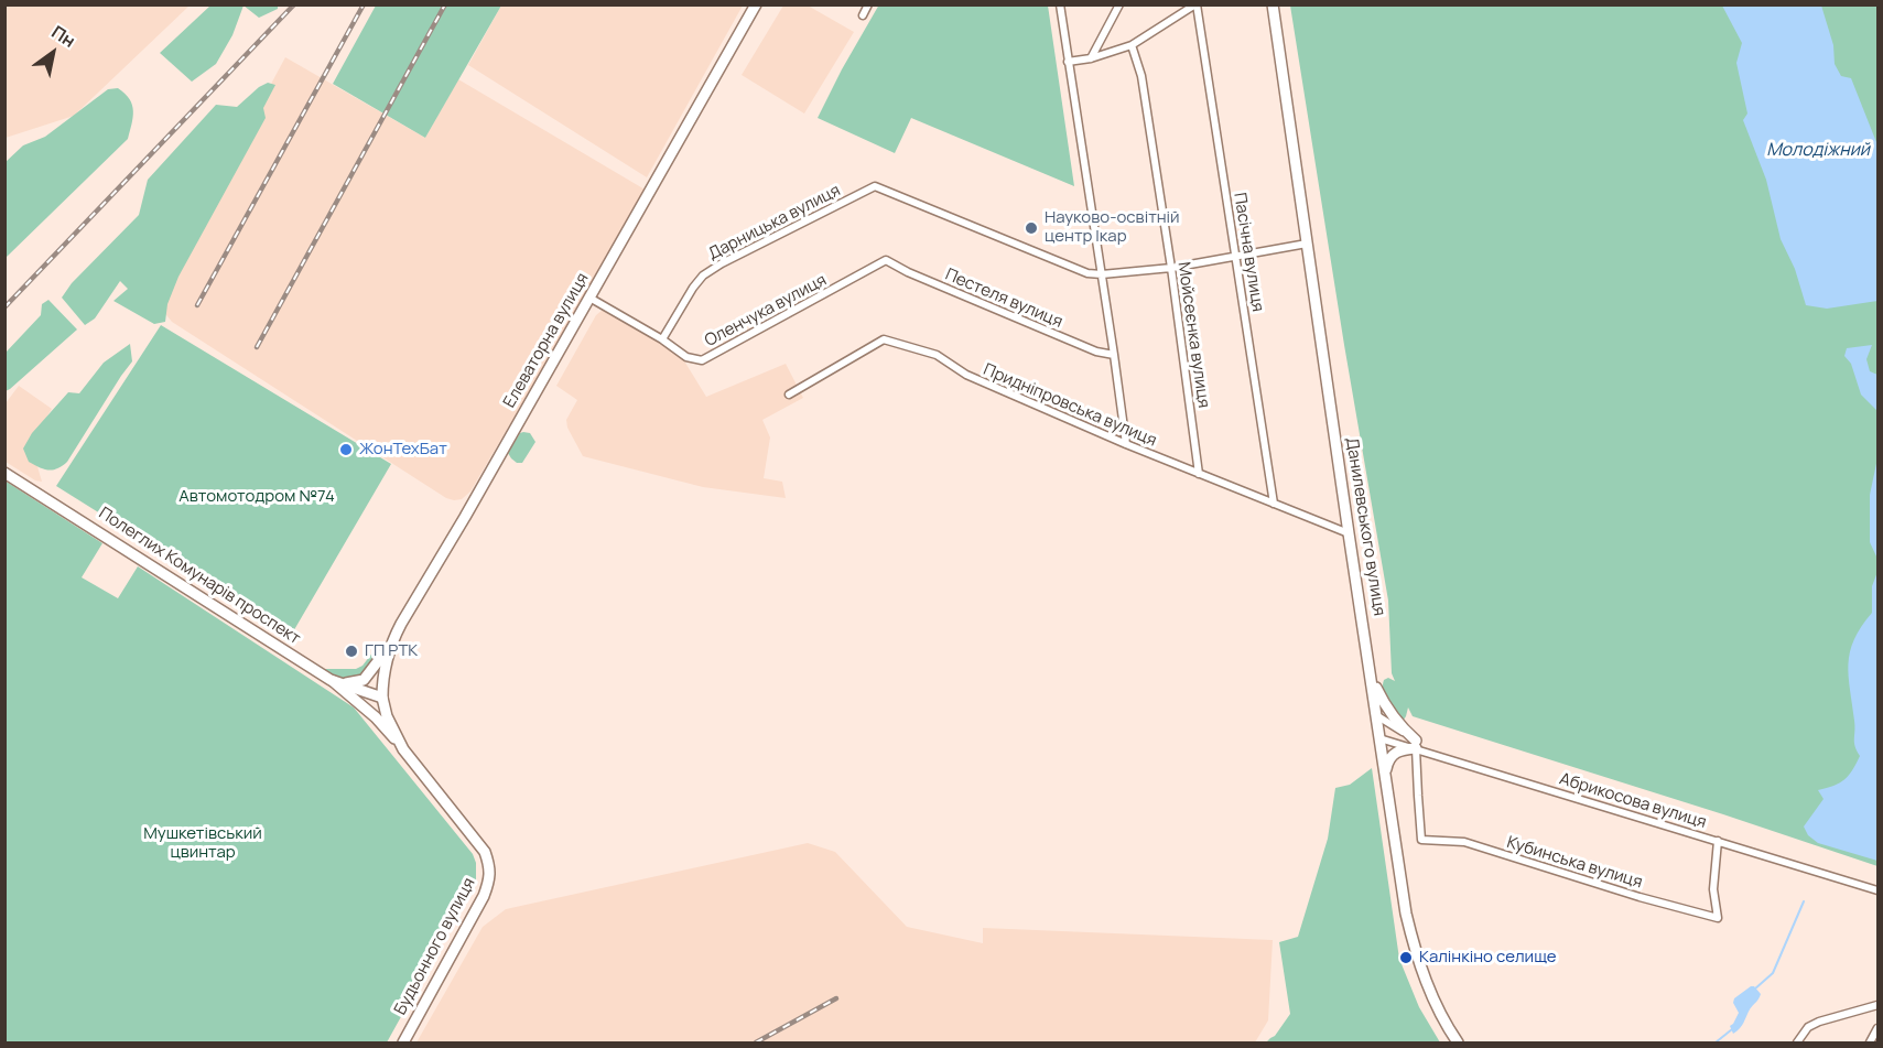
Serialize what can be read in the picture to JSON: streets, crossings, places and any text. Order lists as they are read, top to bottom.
{
  "streets": {
    "main road": [
      "Елеваторна вулиця",
      "Данилевського вулиця",
      "Полеглих Комунарів проспект",
      "Будьонного вулиця"
    ],
    "street": [
      "Дарницька вулиця",
      "Пасічна вулиця",
      "Пестеля вулиця",
      "Оленчука вулиця",
      "Мойсеєнка вулиця",
      "Придніпровська вулиця",
      "Абрикосова вулиця",
      "Кубинська вулиця"
    ]
  },
  "crossings": [
    ["Дарницька вулиця", "Пасічна вулиця"],
    ["Дарницька вулиця", "Оленчука вулиця"],
    ["Дарницька вулиця", "Мойсеєнка вулиця"],
    ["Дарницька вулиця", "Данилевського вулиця"],
    ["Пасічна вулиця", "Придніпровська вулиця"],
    ["Пестеля вулиця", "Оленчука вулиця"],
    ["Оленчука вулиця", "Елеваторна вулиця"],
    ["Мойсеєнка вулиця", "Придніпровська вулиця"],
    ["Елеваторна вулиця", "Полеглих Комунарів проспект"],
    ["Елеваторна вулиця", "Будьонного вулиця"],
    ["Придніпровська вулиця", "Данилевського вулиця"],
    ["Полеглих Комунарів проспект", "Будьонного вулиця"],
    ["Абрикосова вулиця", "Кубинська вулиця"]
  ],
  "water": ["Молодіжний"],
  "parks": ["Автомотодром №74", "Мушкетівський цвинтар"],
  "places": [
    "Науково-освітній центр Ікар",
    "ЖонТехБат",
    "ГП РТК",
    "Калінкіно селище"
  ],
  "north": "top right"
}
